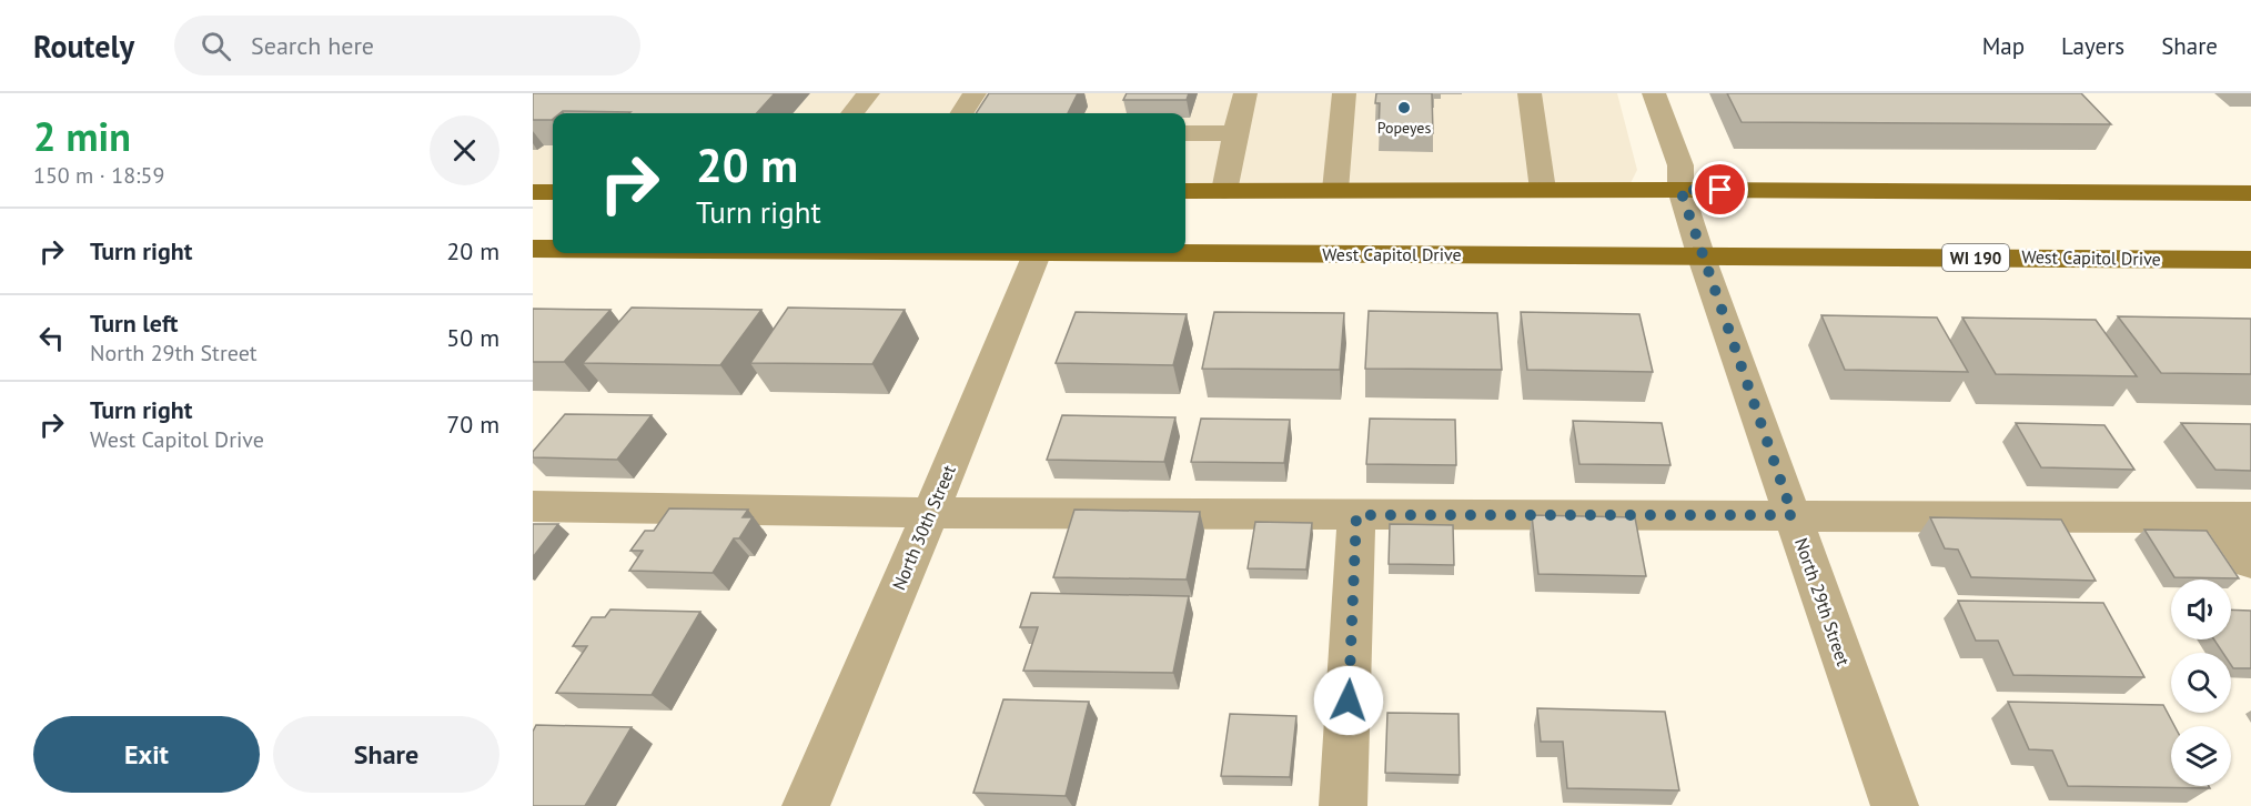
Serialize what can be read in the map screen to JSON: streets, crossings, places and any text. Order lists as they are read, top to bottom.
{
  "streets": {
    "main road": ["West Capitol Drive", "WI 190"],
    "street": ["North 30th Street", "North 29th Street"]
  },
  "crossings": [
    ["West Capitol Drive", "North 29th Street"]
  ],
  "places": ["Popeyes"],
  "page": {
    "header": "Routely",
    "search": "Search here",
    "nav": ["Map", "Layers", "Share"],
    "heading": ["2 min", "150 m · 18:59"],
    "turn": ["20 m", "Turn right"],
    "list": [
      {
        "name": "Turn right",
        "value": "20 m"
      },
      {
        "name": "Turn left",
        "note": "North 29th Street",
        "value": "50 m"
      },
      {
        "name": "Turn right",
        "note": "West Capitol Drive",
        "value": "70 m"
      }
    ],
    "buttons": ["Exit", "Share"]
  }
}
